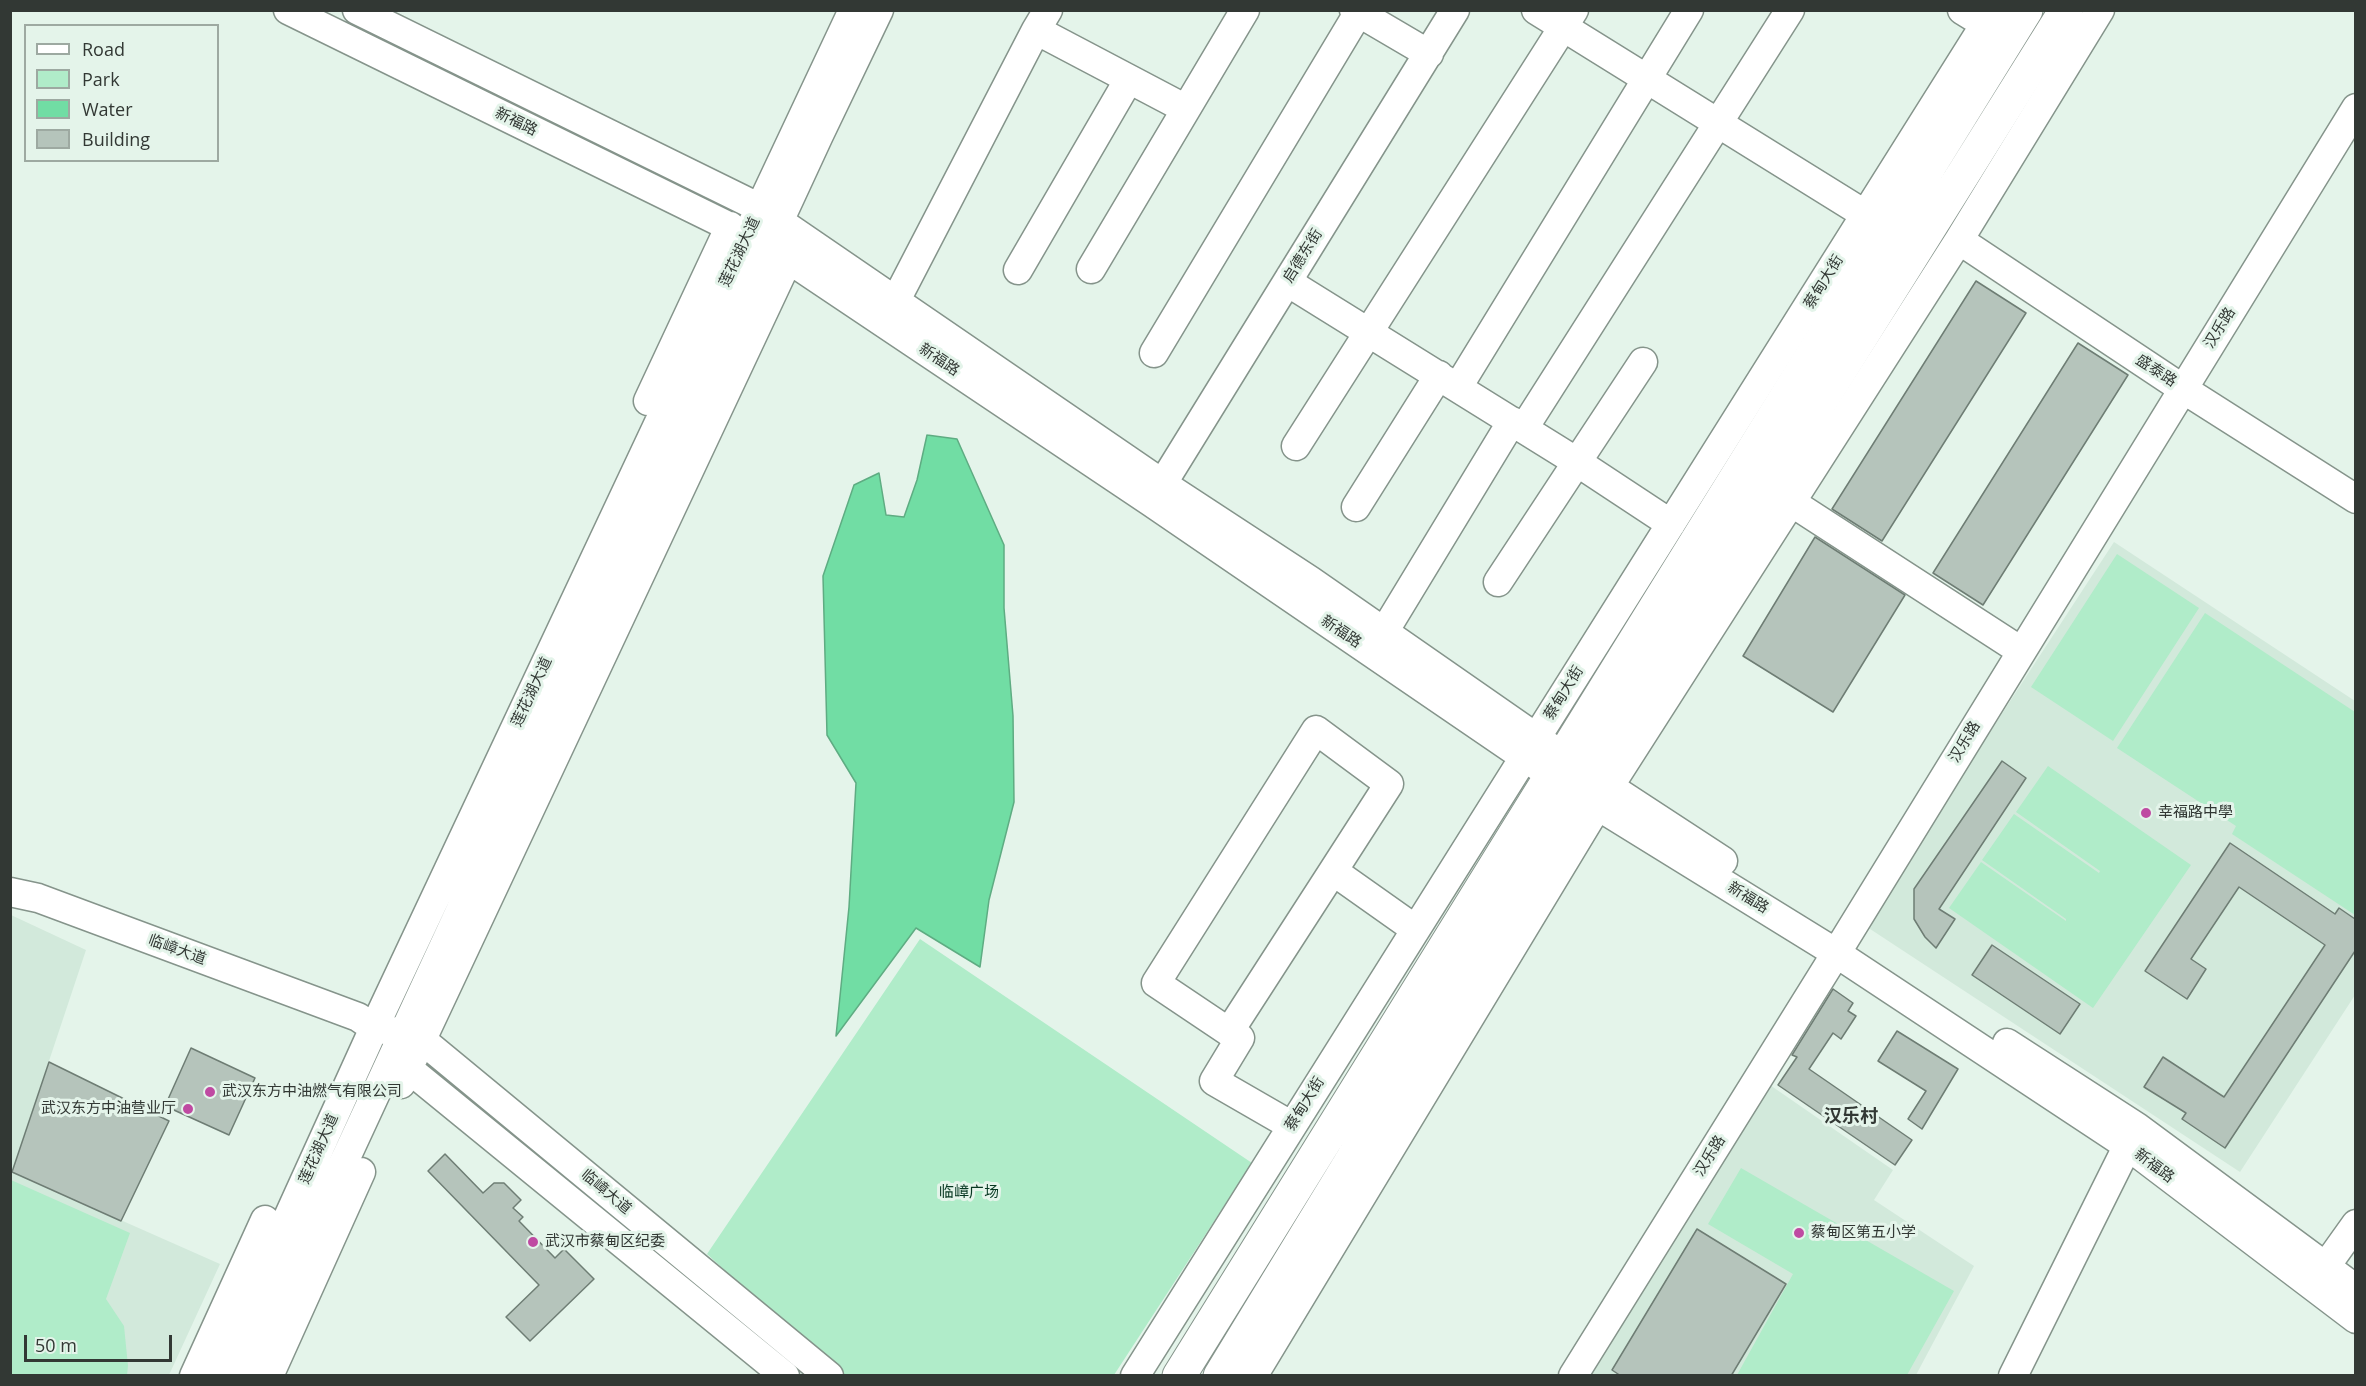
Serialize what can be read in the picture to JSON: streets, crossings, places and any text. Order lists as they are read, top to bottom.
{
  "streets": {
    "main road": ["蔡甸大街"],
    "street": [
      "新福路",
      "莲花湖大道",
      "启德东街",
      "汉乐路",
      "盛泰路",
      "临嶂大道"
    ]
  },
  "crossings": [
    ["新福路", "莲花湖大道"],
    ["新福路", "启德东街"],
    ["新福路", "蔡甸大街"],
    ["新福路", "汉乐路"],
    ["莲花湖大道", "临嶂大道"],
    ["蔡甸大街", "盛泰路"],
    ["汉乐路", "盛泰路"]
  ],
  "districts": ["汉乐村"],
  "parks": ["临嶂广场"],
  "places": [
    "幸福路中學",
    "武汉东方中油燃气有限公司",
    "武汉东方中油营业厅",
    "蔡甸区第五小学",
    "武汉市蔡甸区纪委"
  ],
  "legend": [
    "Road",
    "Park",
    "Water",
    "Building"
  ],
  "scale_bar": "50 m"
}
